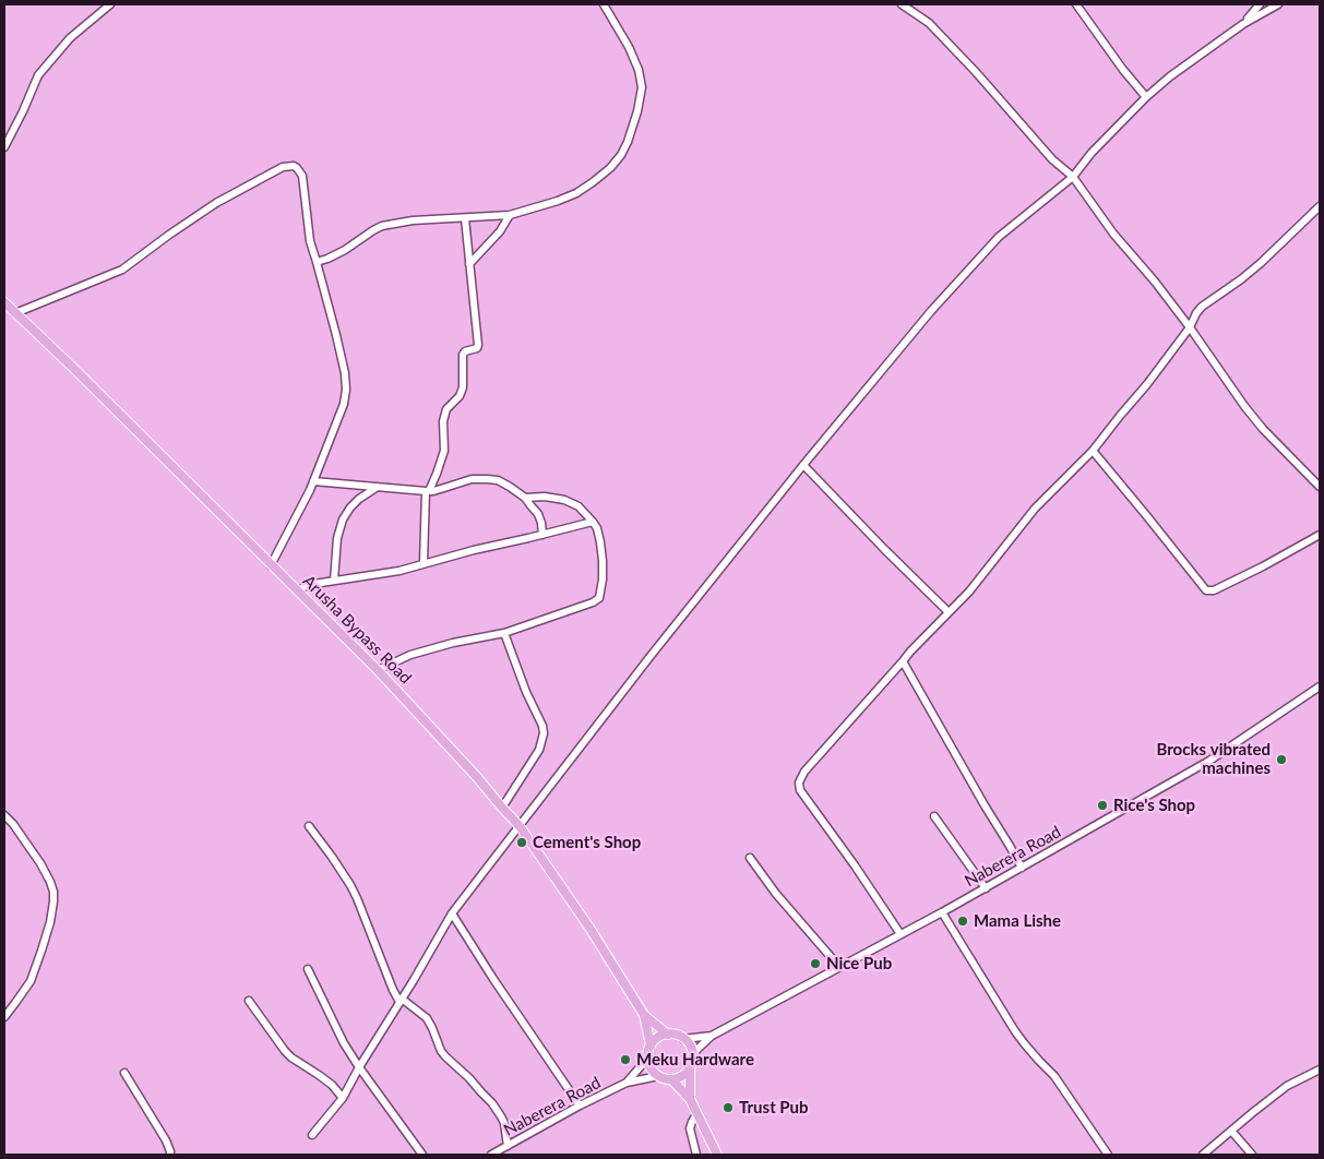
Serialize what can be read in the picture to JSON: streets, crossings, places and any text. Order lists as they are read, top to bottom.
{
  "streets": {
    "main road": ["Arusha Bypass Road"],
    "street": ["Naberera Road"]
  },
  "crossings": [
    ["Arusha Bypass Road", "Naberera Road"]
  ],
  "places": [
    "Brocks vibrated machines",
    "Rice's Shop",
    "Cement's Shop",
    "Mama Lishe",
    "Nice Pub",
    "Meku Hardware",
    "Trust Pub"
  ]
}
